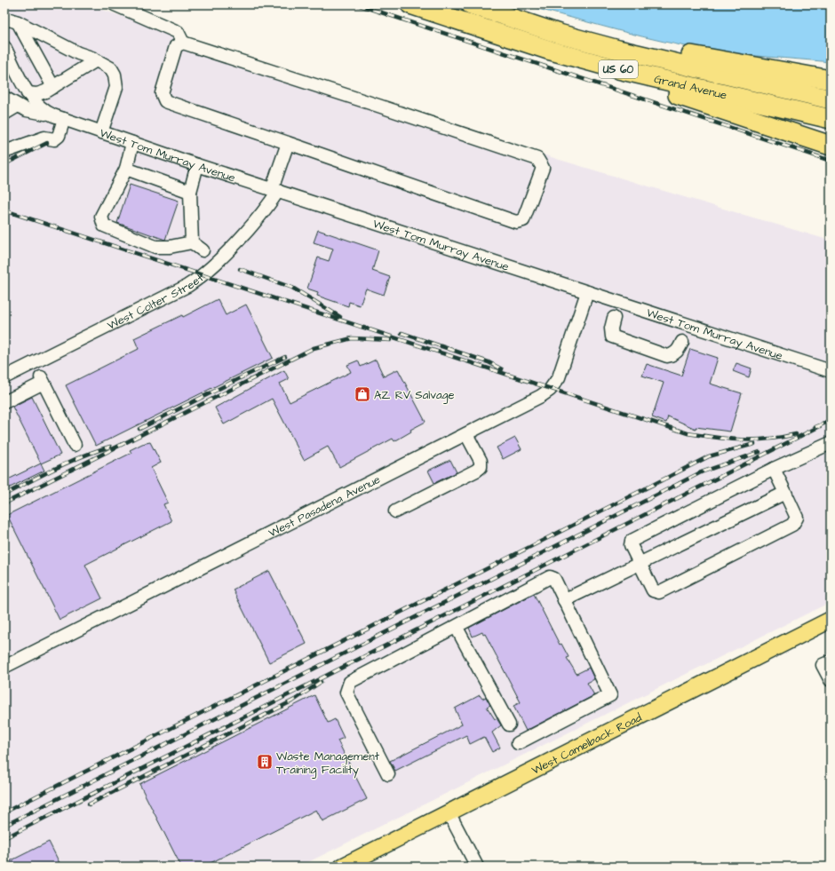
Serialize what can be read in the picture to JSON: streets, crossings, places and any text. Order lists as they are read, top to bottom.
{
  "streets": {
    "highway": ["US 60", "Grand Avenue"],
    "main road": ["West Camelback Road"],
    "street": ["West Tom Murray Avenue", "West Colter Street", "West Pasadena Avenue"]
  },
  "crossings": [
    ["West Tom Murray Avenue", "West Colter Street"],
    ["West Tom Murray Avenue", "West Pasadena Avenue"]
  ],
  "places": {
    "shop": ["AZ RV Salvage"],
    "building": ["Waste Management Training Facility"]
  }
}
